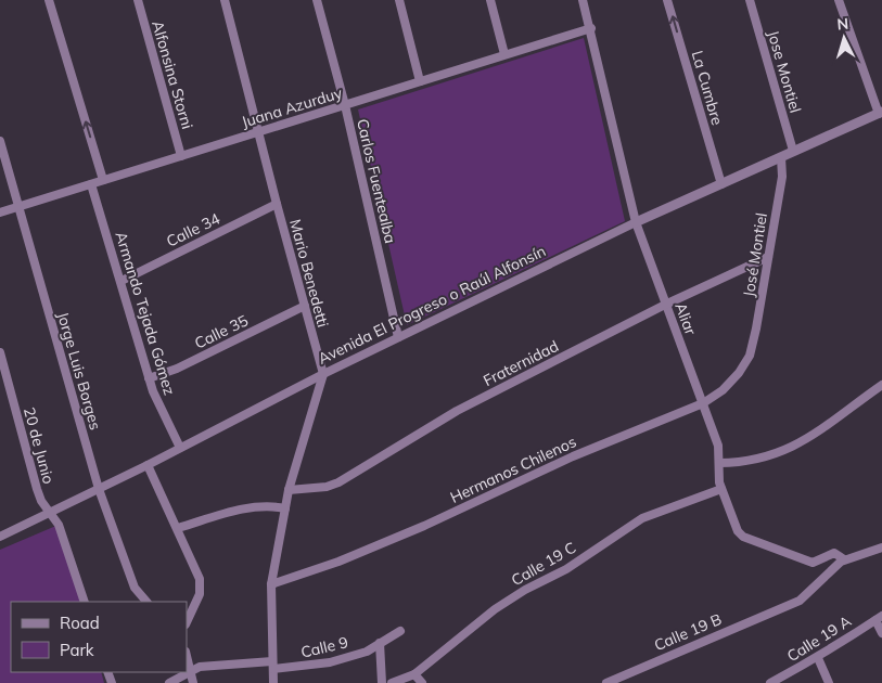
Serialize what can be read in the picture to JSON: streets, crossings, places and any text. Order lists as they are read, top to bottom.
{
  "streets": {
    "street": [
      "Jose Montiel",
      "Alfonsina Storni",
      "La Cumbre",
      "Juana Azurduy",
      "Carlos Fuentealba",
      "Calle 34",
      "José Montiel",
      "Mario Benedetti",
      "Avenida El Progreso o Raúl Alfonsín",
      "Armando Tejada Gómez",
      "Aliar",
      "Calle 35",
      "Fraternidad",
      "Jorge Luis Borges",
      "20 de Junio",
      "Hermanos Chilenos",
      "Calle 19 C",
      "Calle 19 B",
      "Calle 19 A",
      "Calle 9"
    ]
  },
  "crossings": [
    ["Jose Montiel", "Avenida El Progreso o Raúl Alfonsín"],
    ["Alfonsina Storni", "Juana Azurduy"],
    ["La Cumbre", "Avenida El Progreso o Raúl Alfonsín"],
    ["Juana Azurduy", "Carlos Fuentealba"],
    ["Juana Azurduy", "Mario Benedetti"],
    ["Juana Azurduy", "Armando Tejada Gómez"],
    ["Juana Azurduy", "Aliar"],
    ["Juana Azurduy", "Jorge Luis Borges"],
    ["Carlos Fuentealba", "Avenida El Progreso o Raúl Alfonsín"],
    ["Calle 34", "Mario Benedetti"],
    ["Calle 34", "Armando Tejada Gómez"],
    ["José Montiel", "Avenida El Progreso o Raúl Alfonsín"],
    ["José Montiel", "Fraternidad"],
    ["José Montiel", "Hermanos Chilenos"],
    ["Mario Benedetti", "Avenida El Progreso o Raúl Alfonsín"],
    ["Mario Benedetti", "Calle 35"],
    ["Avenida El Progreso o Raúl Alfonsín", "Armando Tejada Gómez"],
    ["Avenida El Progreso o Raúl Alfonsín", "Aliar"],
    ["Avenida El Progreso o Raúl Alfonsín", "Jorge Luis Borges"],
    ["Avenida El Progreso o Raúl Alfonsín", "20 de Junio"],
    ["Armando Tejada Gómez", "Calle 35"],
    ["Aliar", "Fraternidad"],
    ["Aliar", "Hermanos Chilenos"],
    ["Aliar", "Calle 19 C"],
    ["Aliar", "Calle 19 B"]
  ],
  "one_way": ["La Cumbre"],
  "legend": ["Road", "Park"],
  "north": "top"
}
